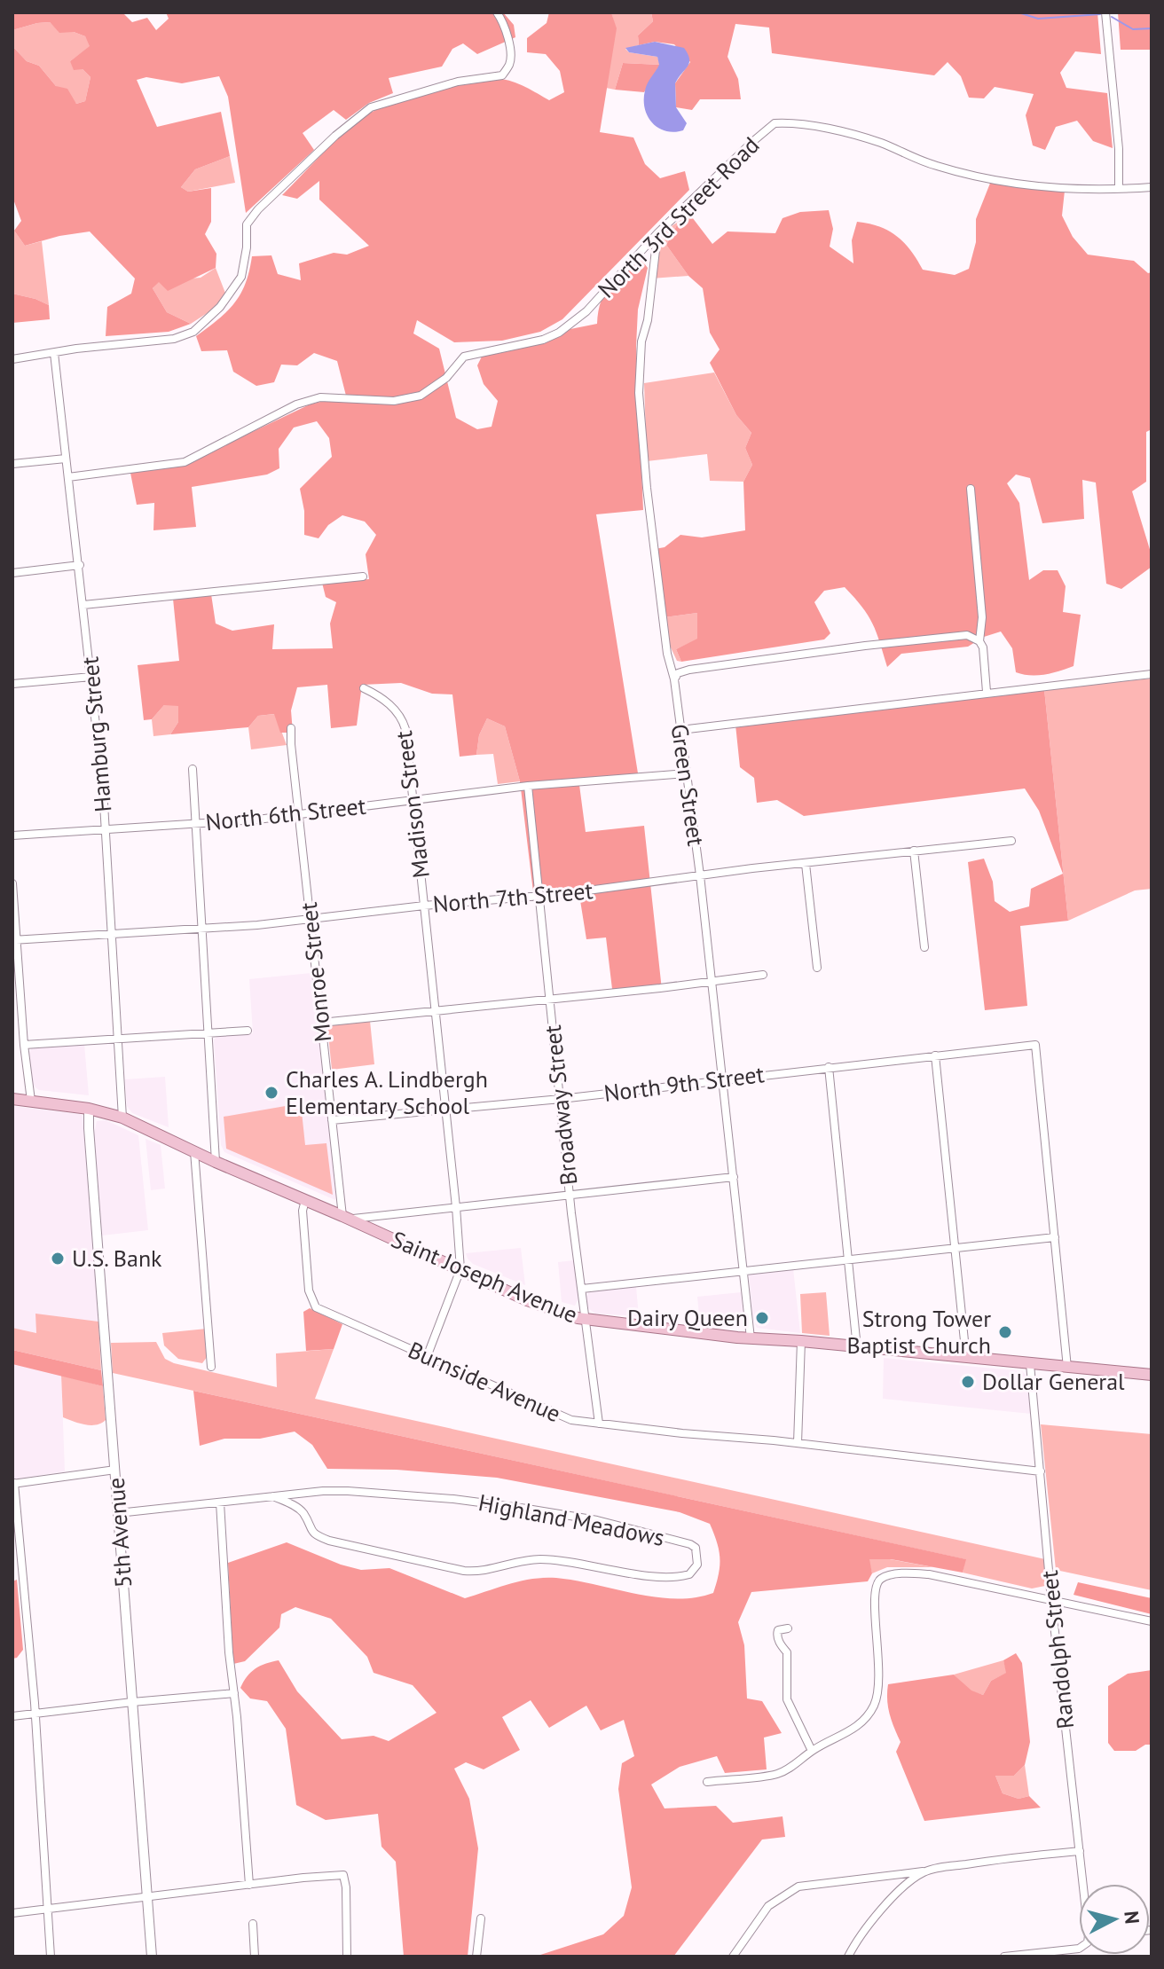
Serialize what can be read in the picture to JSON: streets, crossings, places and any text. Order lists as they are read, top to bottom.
{
  "streets": {
    "main road": ["Saint Joseph Avenue"],
    "street": [
      "North 3rd Street Road",
      "Hamburg Street",
      "Green Street",
      "Madison Street",
      "North 6th Street",
      "North 7th Street",
      "Monroe Street",
      "North 9th Street",
      "Broadway Street",
      "Burnside Avenue",
      "Highland Meadows",
      "5th Avenue",
      "Randolph Street"
    ]
  },
  "crossings": [
    ["North 3rd Street Road", "Hamburg Street"],
    ["North 3rd Street Road", "Green Street"],
    ["Hamburg Street", "North 6th Street"],
    ["Hamburg Street", "North 7th Street"],
    ["Hamburg Street", "Saint Joseph Avenue"],
    ["Green Street", "North 6th Street"],
    ["Green Street", "North 7th Street"],
    ["Green Street", "North 9th Street"],
    ["Green Street", "Saint Joseph Avenue"],
    ["Madison Street", "North 6th Street"],
    ["Madison Street", "North 7th Street"],
    ["Madison Street", "North 9th Street"],
    ["Madison Street", "Saint Joseph Avenue"],
    ["Madison Street", "Burnside Avenue"],
    ["North 6th Street", "Monroe Street"],
    ["North 6th Street", "Broadway Street"],
    ["North 7th Street", "Monroe Street"],
    ["North 7th Street", "Broadway Street"],
    ["Monroe Street", "North 9th Street"],
    ["Monroe Street", "Saint Joseph Avenue"],
    ["North 9th Street", "Broadway Street"],
    ["Broadway Street", "Saint Joseph Avenue"],
    ["Broadway Street", "Burnside Avenue"],
    ["Saint Joseph Avenue", "Burnside Avenue"],
    ["Saint Joseph Avenue", "5th Avenue"],
    ["Saint Joseph Avenue", "Randolph Street"],
    ["Burnside Avenue", "Randolph Street"]
  ],
  "places": [
    "Charles A. Lindbergh Elementary School",
    "U.S. Bank",
    "Dairy Queen",
    "Strong Tower Baptist Church",
    "Dollar General"
  ],
  "north": "right"
}
